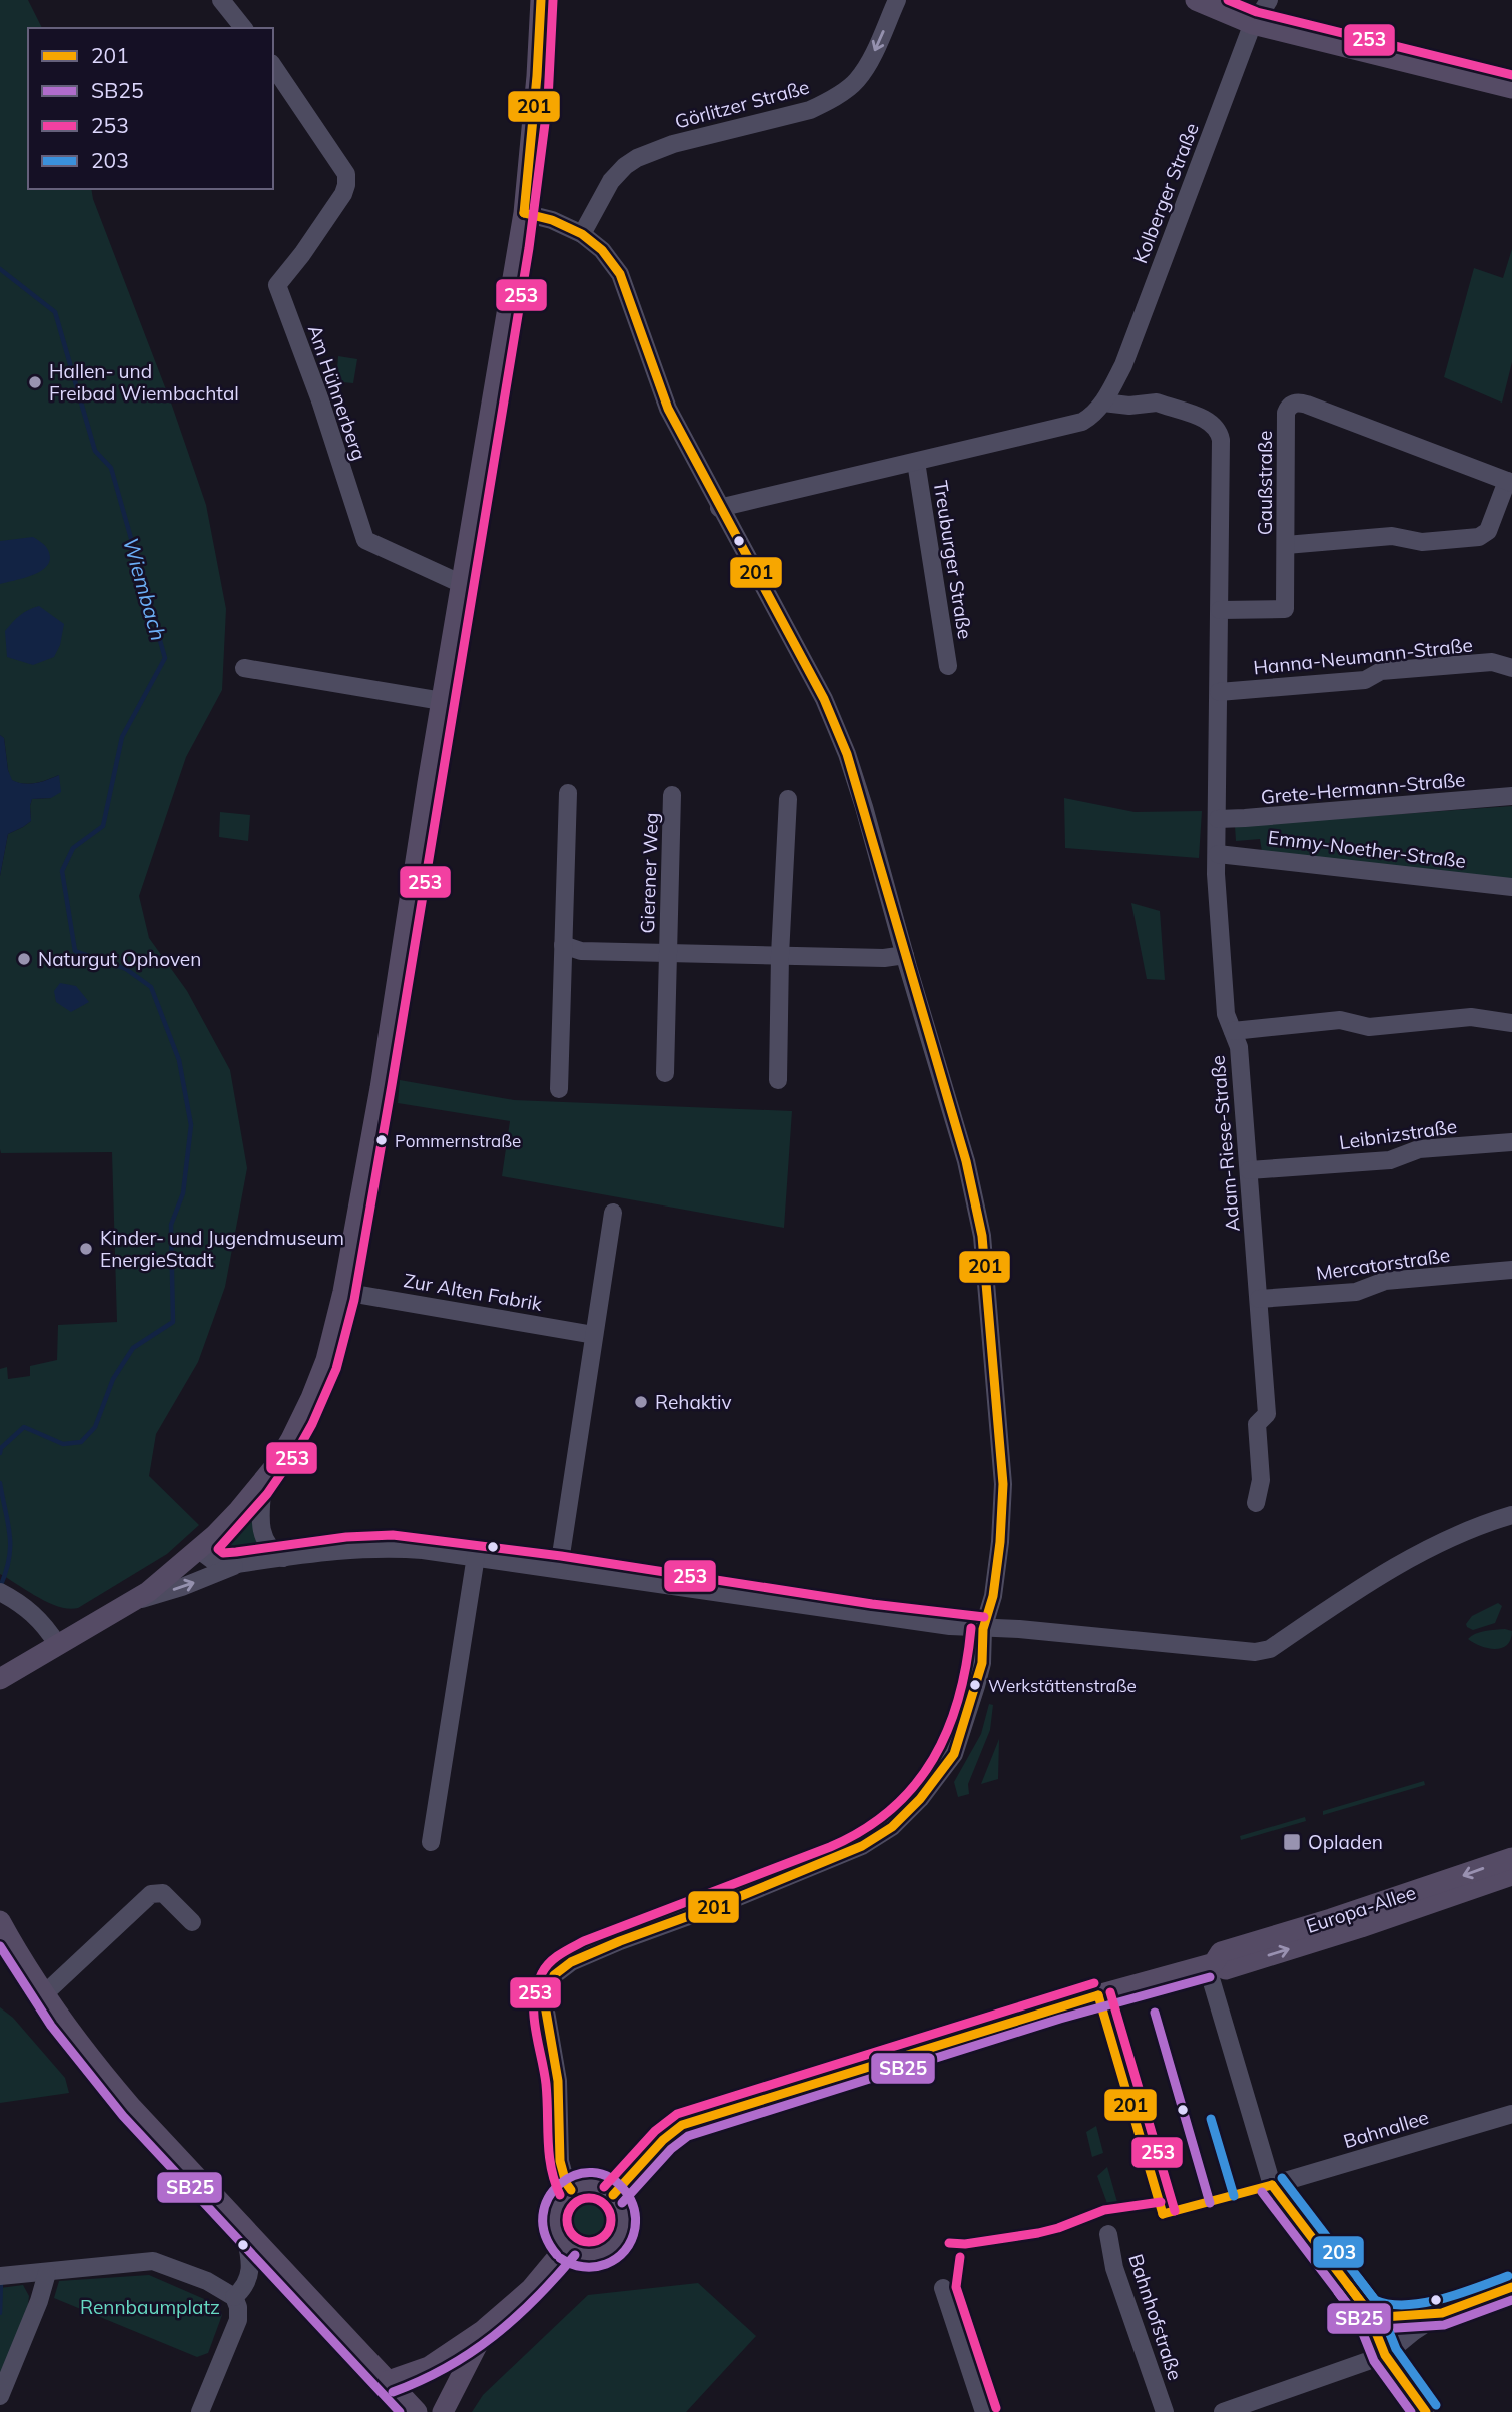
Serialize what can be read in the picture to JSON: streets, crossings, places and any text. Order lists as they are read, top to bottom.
{
  "streets": {
    "main road": ["Europa-Allee"],
    "street": [
      "Görlitzer Straße",
      "Kolberger Straße",
      "Am Hühnerberg",
      "Gaußstraße",
      "Treuburger Straße",
      "Hanna-Neumann-Straße",
      "Grete-Hermann-Straße",
      "Emmy-Noether-Straße",
      "Gierener Weg",
      "Leibnizstraße",
      "Adam-Riese-Straße",
      "Mercatorstraße",
      "Zur Alten Fabrik",
      "Bahnallee",
      "Bahnhofstraße"
    ]
  },
  "crossings": [
    ["Kolberger Straße", "Treuburger Straße"],
    ["Gaußstraße", "Adam-Riese-Straße"],
    ["Hanna-Neumann-Straße", "Adam-Riese-Straße"],
    ["Grete-Hermann-Straße", "Adam-Riese-Straße"],
    ["Emmy-Noether-Straße", "Adam-Riese-Straße"],
    ["Leibnizstraße", "Adam-Riese-Straße"],
    ["Adam-Riese-Straße", "Mercatorstraße"]
  ],
  "one_way": ["Görlitzer Straße"],
  "water": ["Wiembach"],
  "parks": ["Rennbaumplatz"],
  "places": {
    "other": [
      "Hallen- und Freibad Wiembachtal",
      "Naturgut Ophoven",
      "Pommernstraße",
      "Kinder- und Jugendmuseum EnergieStadt",
      "Rehaktiv",
      "Werkstättenstraße"
    ],
    "transit": ["Opladen"]
  },
  "lines": [
    "transit line 201",
    "transit line 253",
    "transit line SB25",
    "transit line 203"
  ],
  "legend": [
    "201",
    "SB25",
    "253",
    "203"
  ]
}
